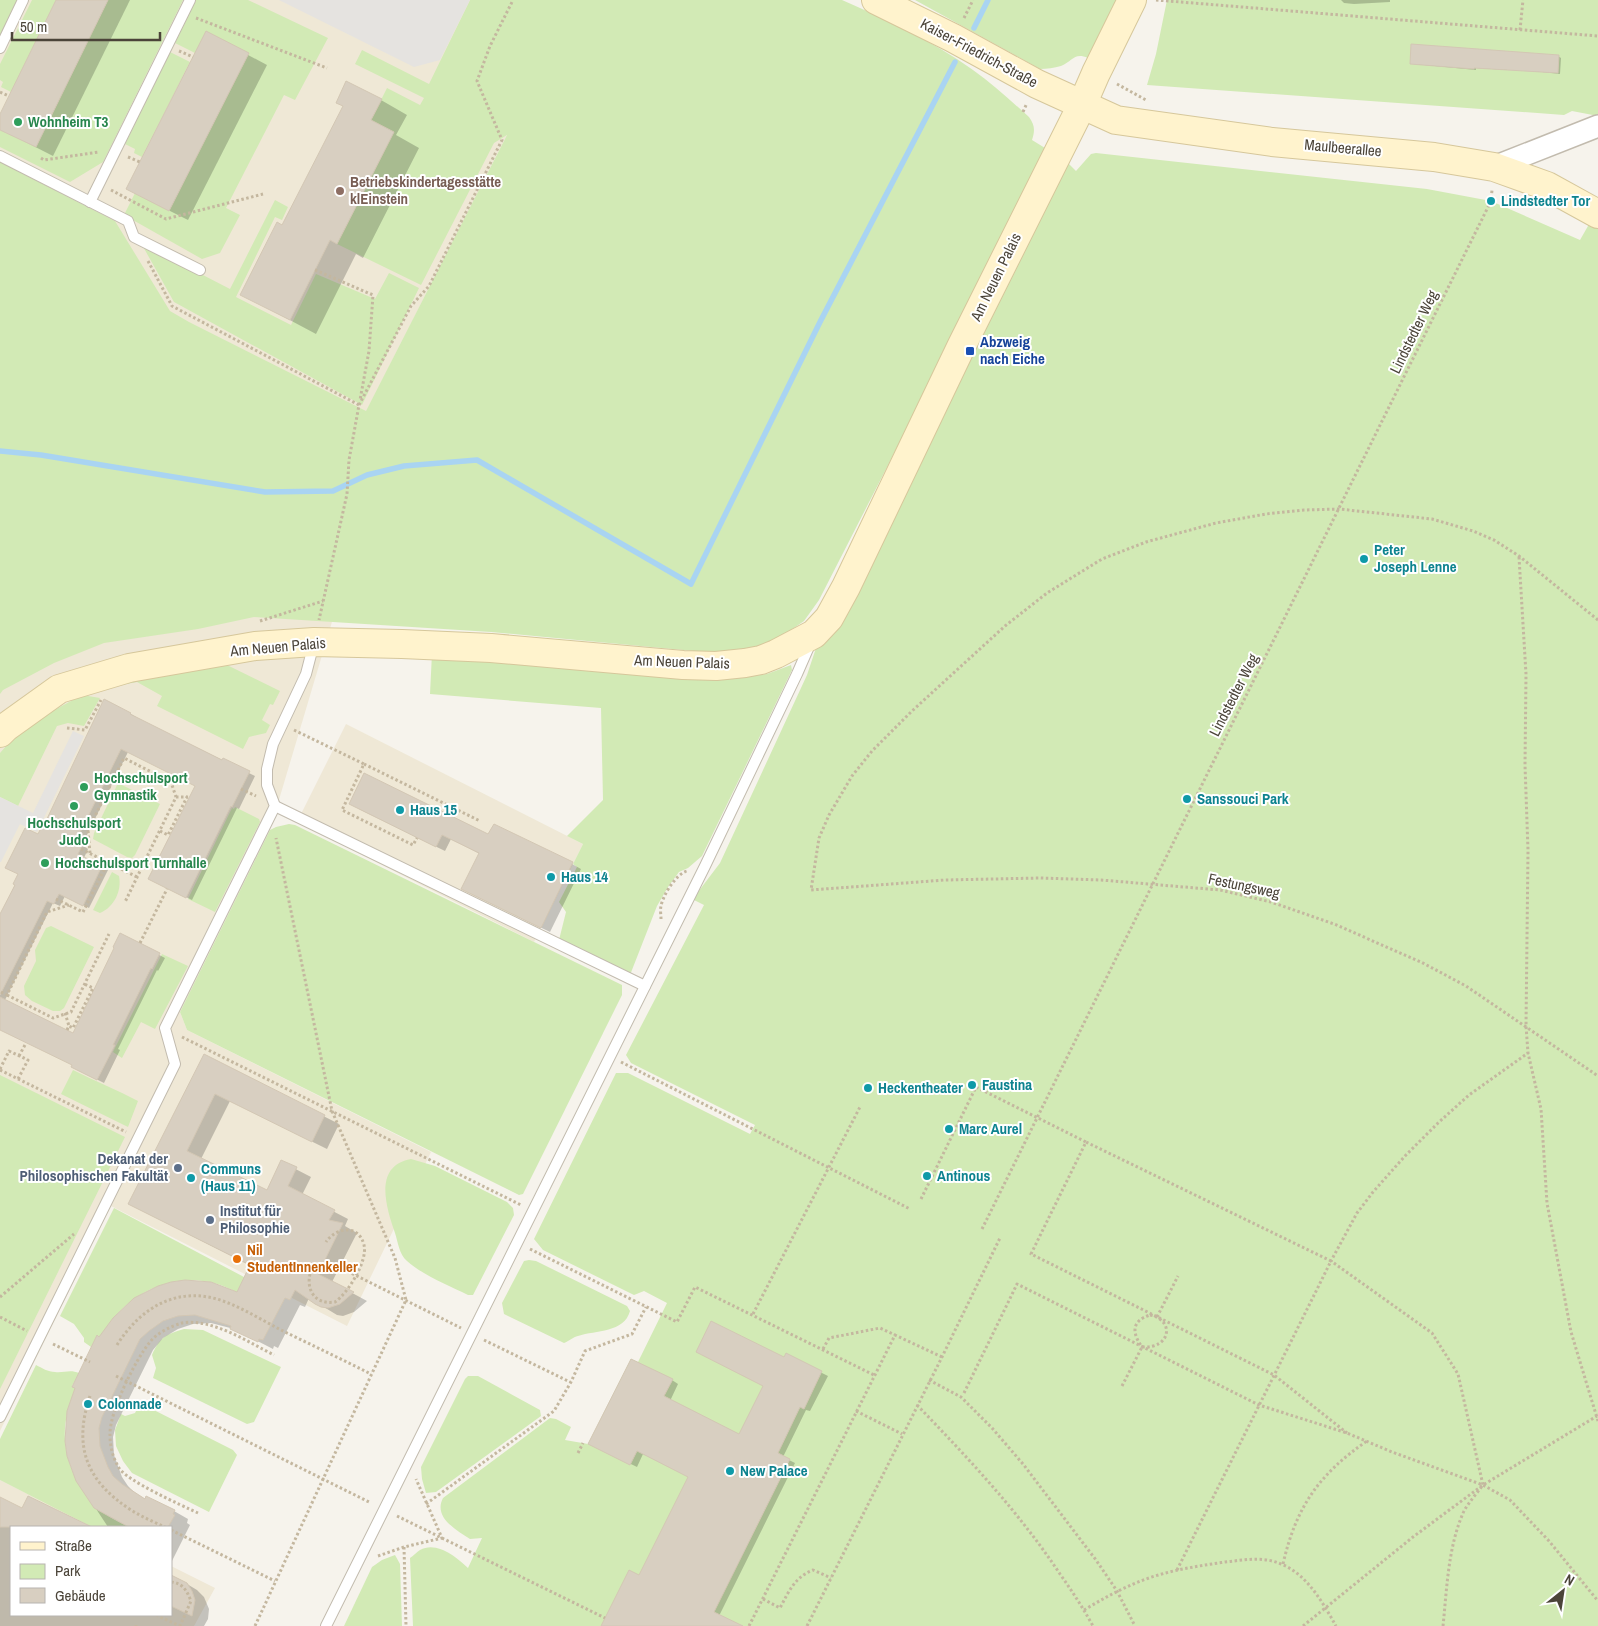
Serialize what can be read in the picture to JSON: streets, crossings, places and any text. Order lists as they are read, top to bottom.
{
  "streets": {
    "street": ["Kaiser-Friedrich-Straße", "Maulbeerallee", "Am Neuen Palais"],
    "path": ["Lindstedter Weg", "Festungsweg"]
  },
  "crossings": [
    ["Kaiser-Friedrich-Straße", "Maulbeerallee"],
    ["Kaiser-Friedrich-Straße", "Am Neuen Palais"],
    ["Maulbeerallee", "Am Neuen Palais"],
    ["Maulbeerallee", "Lindstedter Weg"],
    ["Lindstedter Weg", "Festungsweg"]
  ],
  "places": {
    "other": [
      "Wohnheim T3",
      "Betriebskindertagesstätte klEinstein",
      "Lindstedter Tor",
      "Peter Joseph Lenne",
      "Hochschulsport Gymnastik",
      "Sanssouci Park",
      "Hochschulsport Judo",
      "Haus 15",
      "Hochschulsport Turnhalle",
      "Haus 14",
      "Faustina",
      "Heckentheater",
      "Marc Aurel",
      "Dekanat der Philosophischen Fakultät",
      "Antinous",
      "Communs (Haus 11)",
      "Institut für Philosophie",
      "Nil StudentInnenkeller",
      "Colonnade",
      "New Palace"
    ],
    "transit": ["Abzweig nach Eiche"]
  },
  "legend": ["Straße", "Park", "Gebäude"],
  "scale_bar": "50 m",
  "north": "top right"
}
